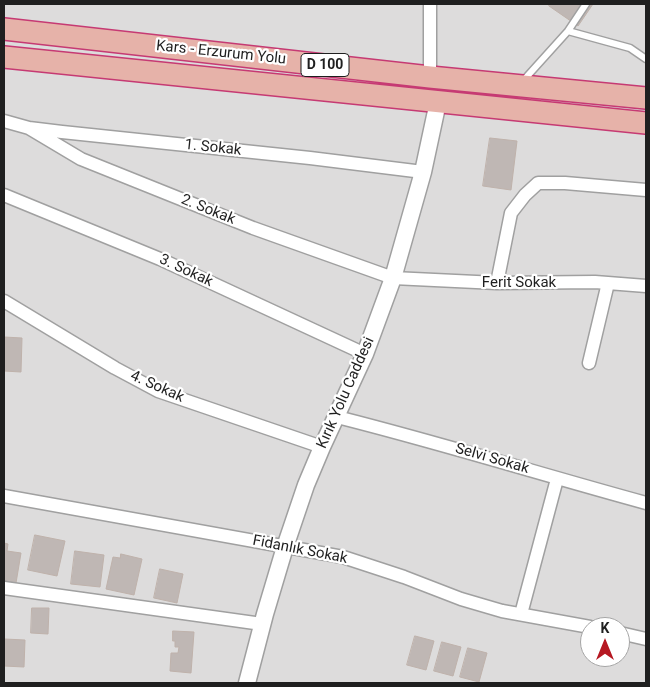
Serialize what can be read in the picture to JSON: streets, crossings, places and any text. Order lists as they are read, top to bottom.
{
  "streets": {
    "highway": ["Kars - Erzurum Yolu", "D 100"],
    "street": [
      "1. Sokak",
      "2. Sokak",
      "3. Sokak",
      "Ferit Sokak",
      "4. Sokak",
      "Kırık Yolu Caddesi",
      "Selvi Sokak",
      "Fidanlık Sokak"
    ]
  },
  "crossings": [
    ["Kars - Erzurum Yolu", "Kırık Yolu Caddesi"],
    ["1. Sokak", "2. Sokak"],
    ["1. Sokak", "Kırık Yolu Caddesi"],
    ["2. Sokak", "Ferit Sokak"],
    ["2. Sokak", "Kırık Yolu Caddesi"],
    ["3. Sokak", "Kırık Yolu Caddesi"],
    ["Ferit Sokak", "Kırık Yolu Caddesi"],
    ["4. Sokak", "Kırık Yolu Caddesi"],
    ["Kırık Yolu Caddesi", "Selvi Sokak"],
    ["Kırık Yolu Caddesi", "Fidanlık Sokak"]
  ],
  "north": "top"
}
